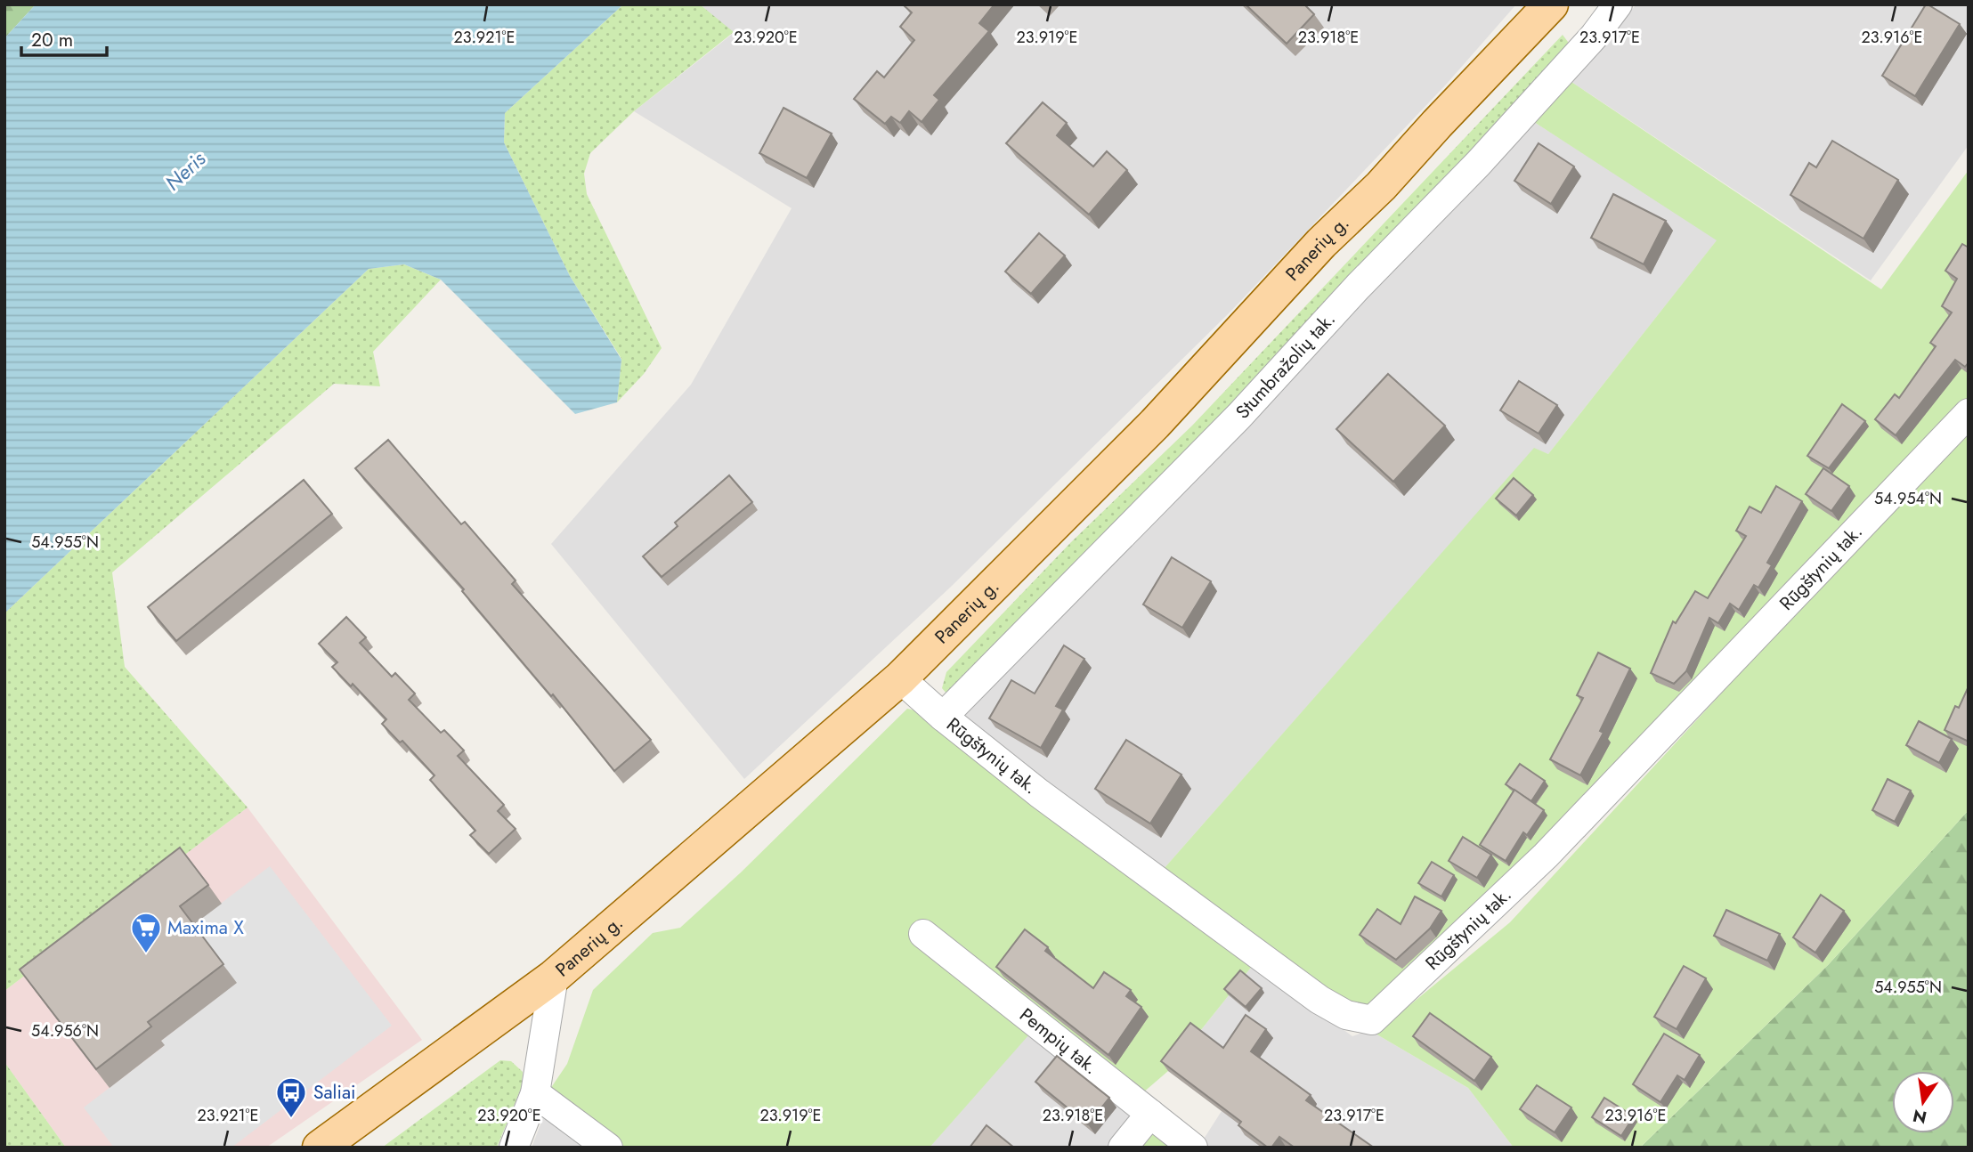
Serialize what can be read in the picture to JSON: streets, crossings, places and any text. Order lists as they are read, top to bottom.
{
  "streets": {
    "main road": ["Panerių g."],
    "street": ["Stumbražolių tak.", "Rūgštynių tak.", "Pempių tak."]
  },
  "crossings": [
    ["Panerių g.", "Rūgštynių tak."],
    ["Stumbražolių tak.", "Rūgštynių tak."]
  ],
  "water": ["Neris"],
  "places": {
    "supermarket": ["Maxima X"],
    "bus stop": ["Saliai"]
  },
  "scale_bar": "20 m",
  "north": "bottom",
  "coordinates": [
    "23.921°E",
    "23.920°E",
    "23.919°E",
    "23.918°E",
    "23.917°E",
    "23.916°E",
    "54.954°N",
    "54.955°N",
    "54.956°N"
  ]
}
